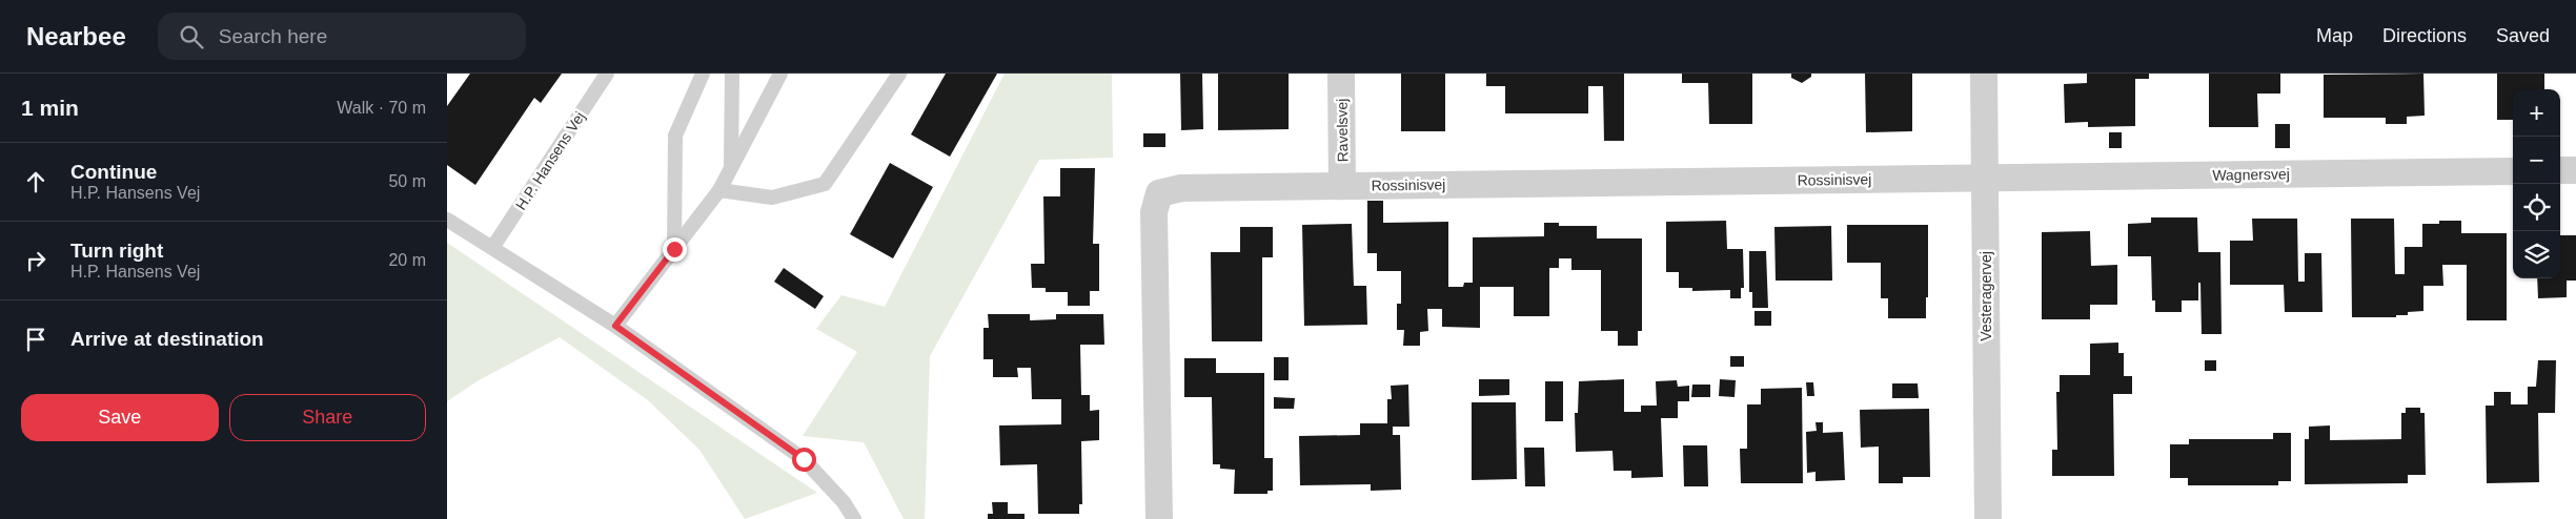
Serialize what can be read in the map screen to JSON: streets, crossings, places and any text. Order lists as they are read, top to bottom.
{
  "streets": {
    "street": [
      "Ravelsvej",
      "Wagnersvej",
      "Rossinisvej",
      "Vesteragervej"
    ],
    "lane": ["H.P. Hansens Vej"]
  },
  "crossings": [
    ["Ravelsvej", "Rossinisvej"],
    ["Wagnersvej", "Rossinisvej"],
    ["Wagnersvej", "Vesteragervej"],
    ["Rossinisvej", "Vesteragervej"]
  ],
  "page": {
    "header": "Nearbee",
    "search": "Search here",
    "nav": ["Map", "Directions", "Saved"],
    "heading": ["1 min", "Walk · 70 m"],
    "map_buttons": ["+", "−"],
    "list": [
      ["Continue", "H.P. Hansens Vej", "50 m"],
      ["Turn right", "H.P. Hansens Vej", "20 m"],
      "Arrive at destination"
    ],
    "buttons": ["Save", "Share"]
  }
}
